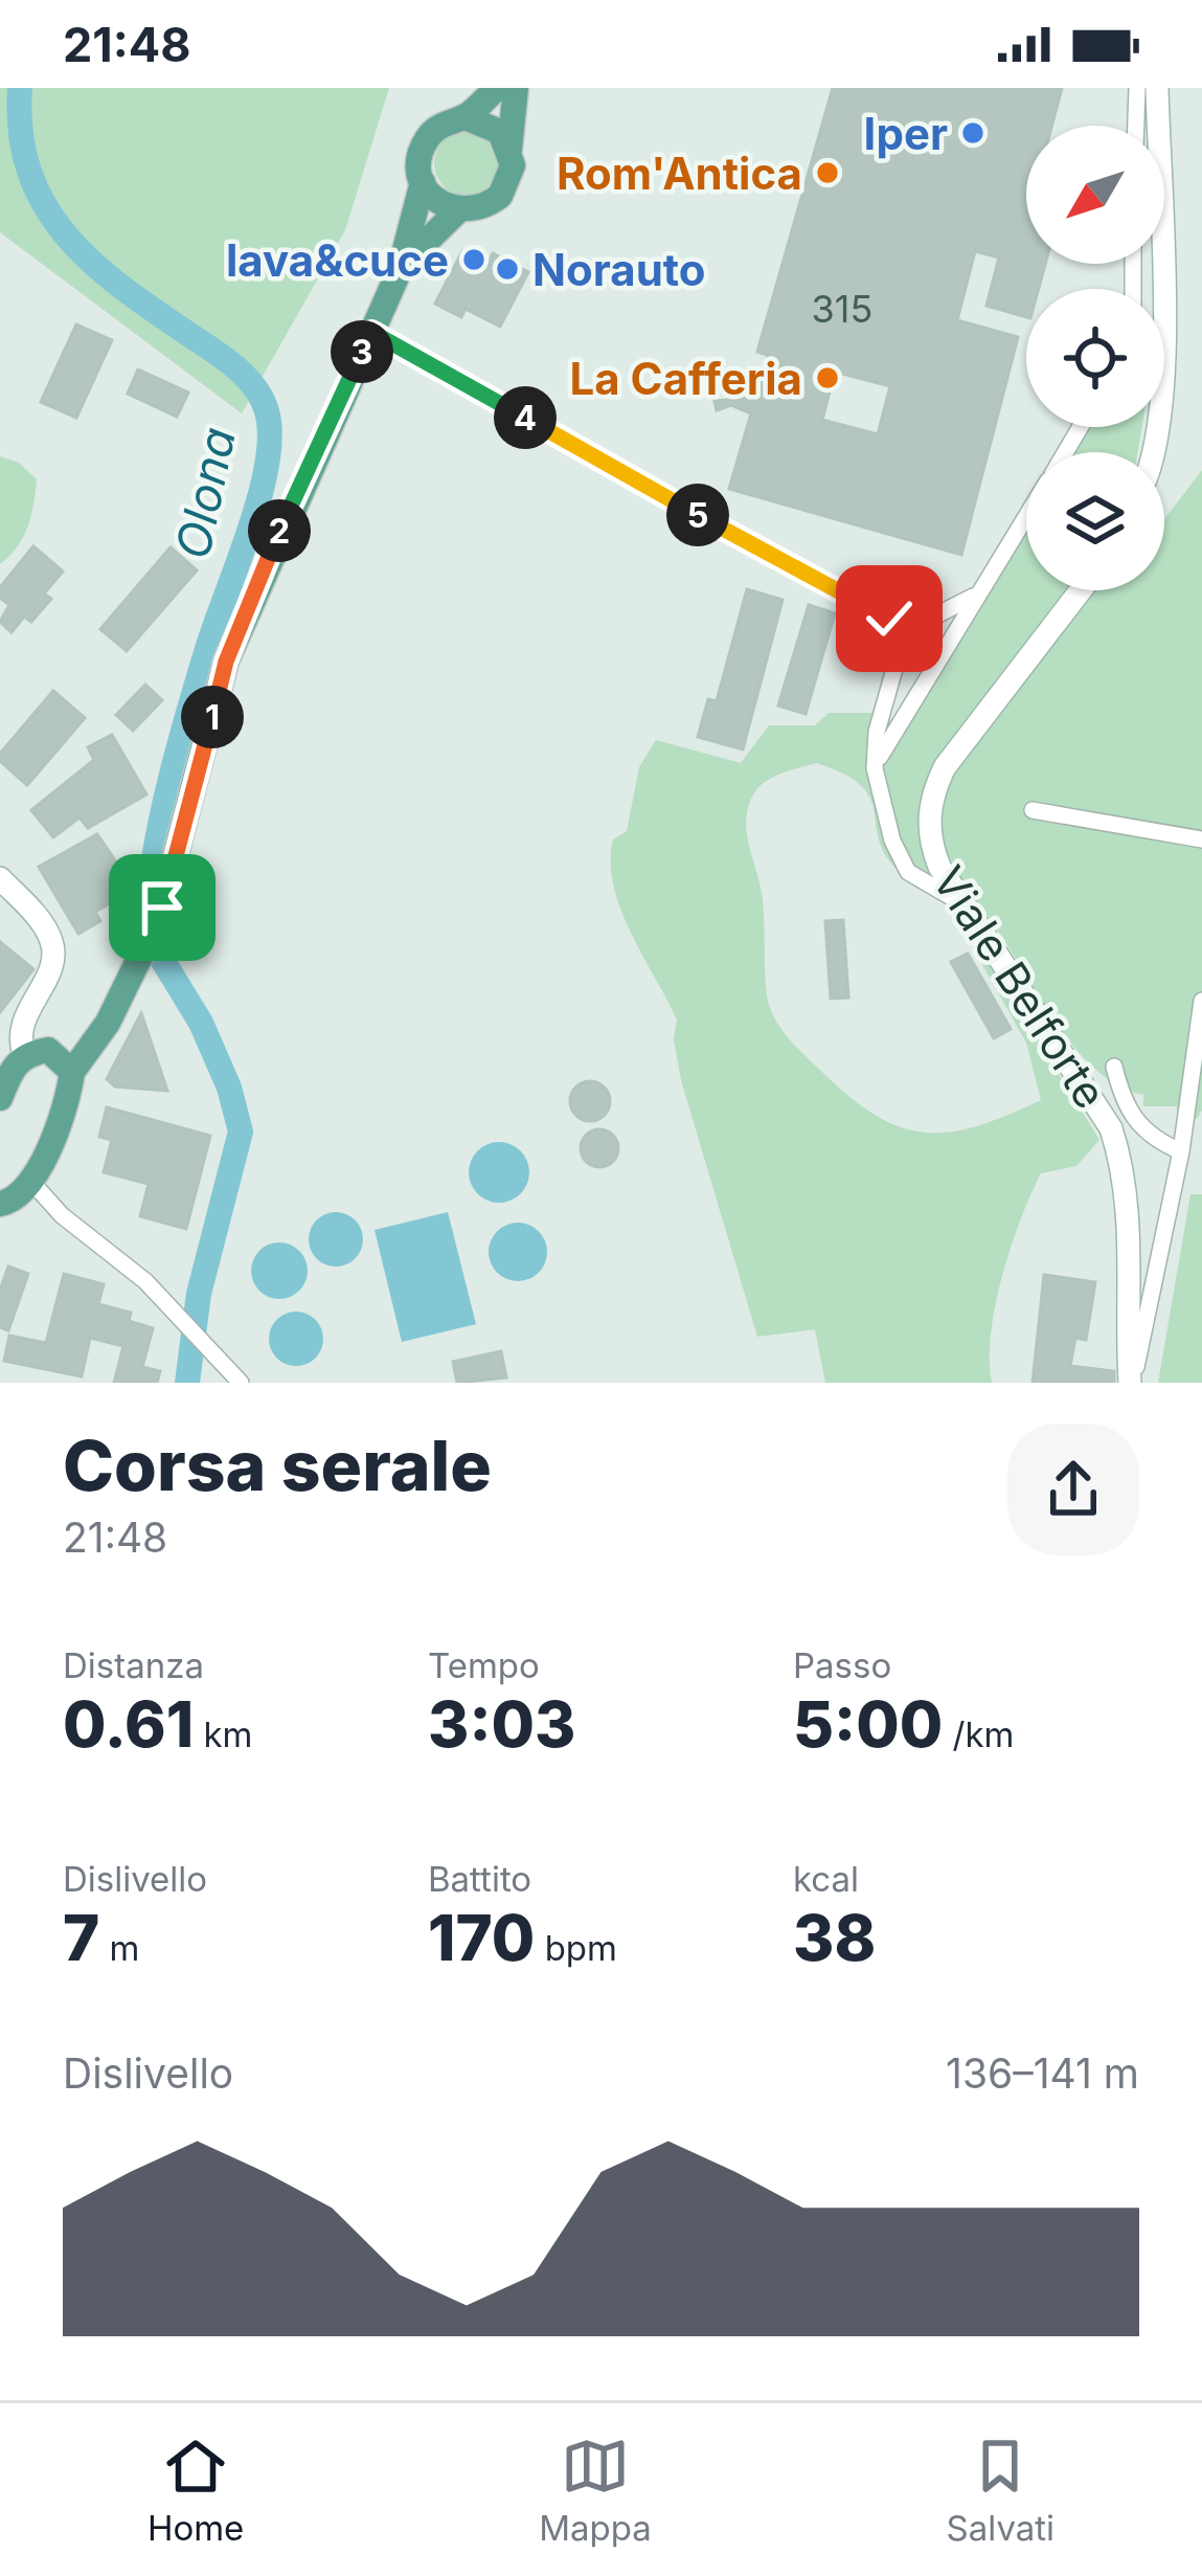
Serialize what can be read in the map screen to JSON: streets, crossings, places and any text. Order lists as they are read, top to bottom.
{
  "streets": {
    "main road": ["Viale Belforte"]
  },
  "water": ["Olona"],
  "places": [
    "Iper",
    "Rom'Antica",
    "lava&cuce",
    "Norauto",
    "La Cafferia"
  ],
  "house_numbers": ["315"],
  "north": "bottom left",
  "page": {
    "status": "21:48",
    "pins": [
      "3",
      "4",
      "5",
      "2",
      "1"
    ],
    "heading": ["Corsa serale", "21:48"],
    "stats": [
      ["Distanza", "0.61 km"],
      ["Tempo", "3:03"],
      ["Passo", "5:00 /km"],
      ["Dislivello", "7 m"],
      ["Battito", "170 bpm"],
      ["kcal", "38"]
    ],
    "chart": ["Dislivello", "136–141 m"],
    "tabs": ["Home", "Mappa", "Salvati"]
  }
}
